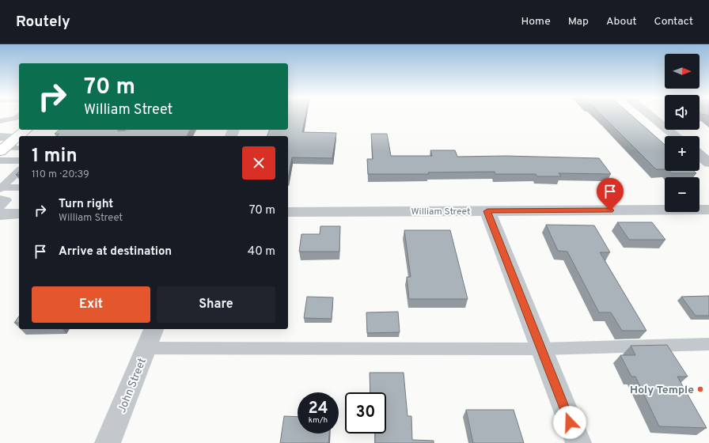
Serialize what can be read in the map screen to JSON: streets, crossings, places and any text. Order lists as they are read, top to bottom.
{
  "streets": {
    "street": ["William Street", "John Street"]
  },
  "places": ["Holy Temple"],
  "north": "right",
  "page": {
    "header": "Routely",
    "nav": [
      "Home",
      "Map",
      "About",
      "Contact"
    ],
    "map_buttons": ["+", "−"],
    "turn": ["70 m", "William Street"],
    "heading": ["1 min", "110 m · 20:39"],
    "list": [
      {
        "name": "Turn right",
        "note": "William Street",
        "value": "70 m"
      },
      {
        "name": "Arrive at destination",
        "value": "40 m"
      }
    ],
    "buttons": ["Exit", "Share"],
    "speed": "24 km/h",
    "limit": "30"
  }
}
